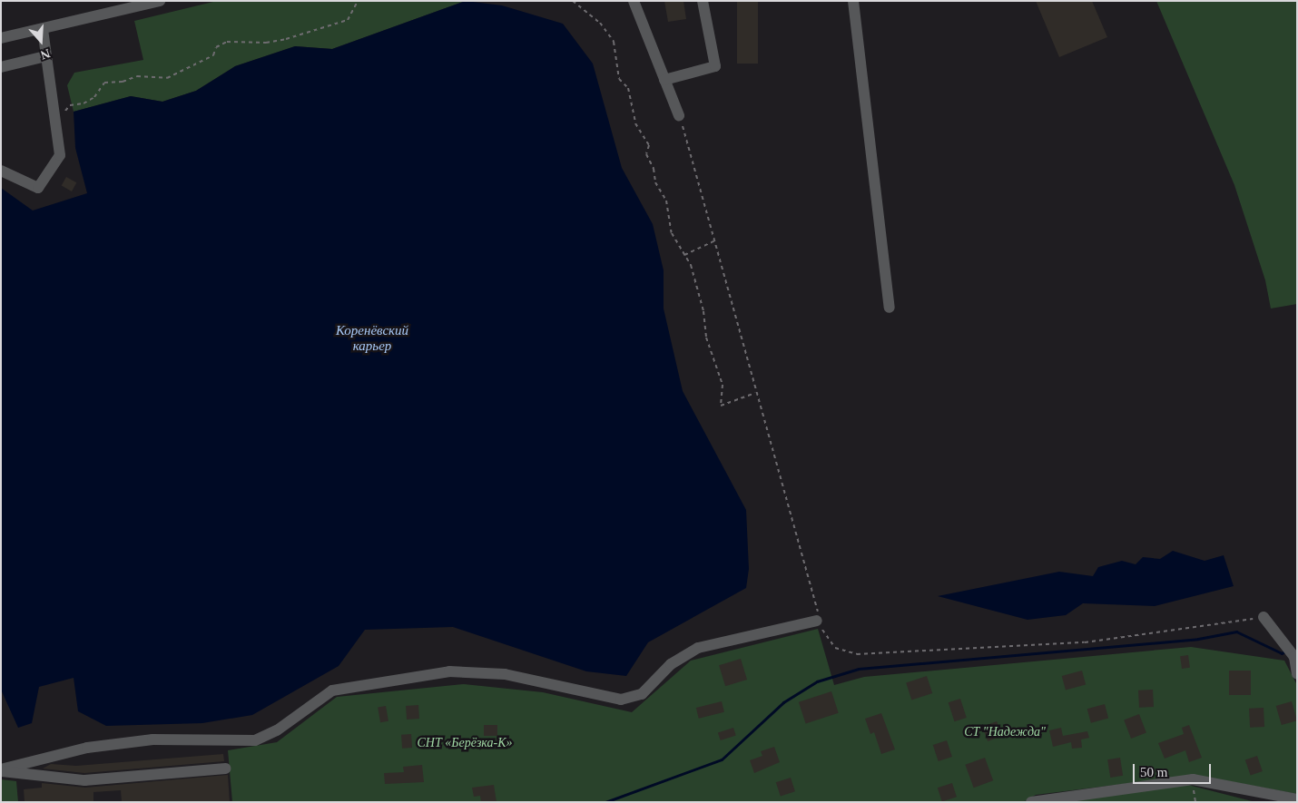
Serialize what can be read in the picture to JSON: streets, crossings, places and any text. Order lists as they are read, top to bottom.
{
  "water": ["Коренёвский карьер"],
  "parks": ["СТ \"Надежда\"", "СНТ «Берёзка-К»"],
  "scale_bar": "50 m",
  "north": "bottom"
}
